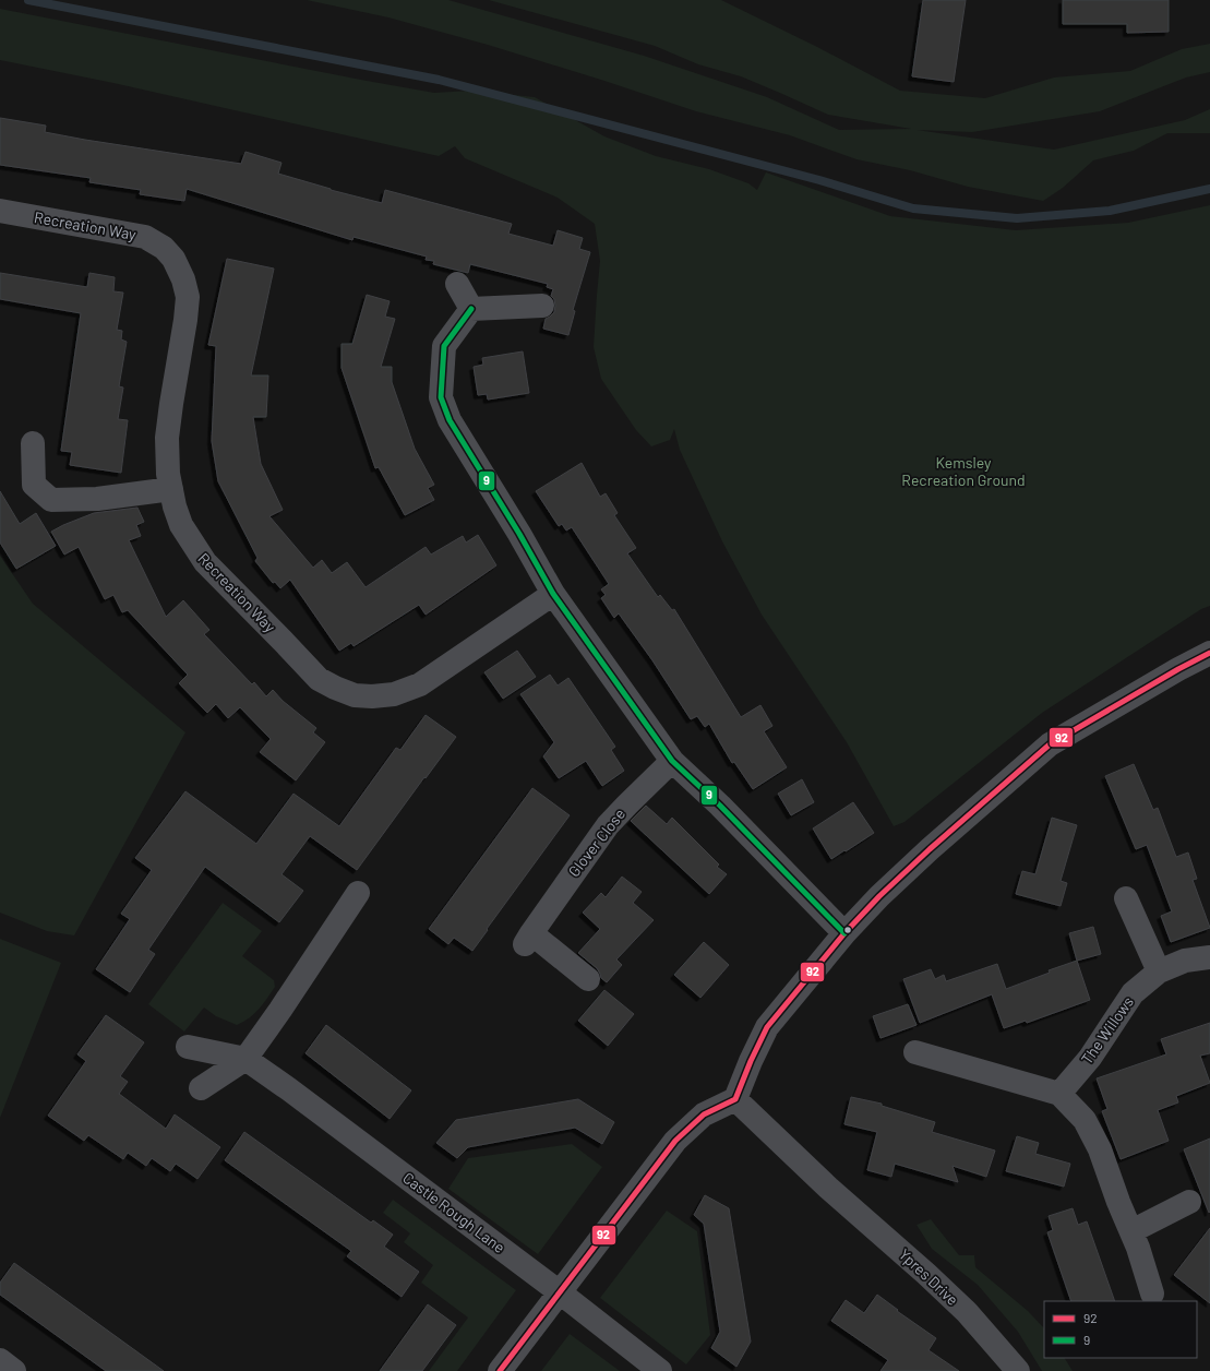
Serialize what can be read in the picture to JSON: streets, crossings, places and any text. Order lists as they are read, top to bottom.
{
  "streets": {
    "street": [
      "Recreation Way",
      "Glover Close",
      "The Willows",
      "Castle Rough Lane",
      "Ypres Drive"
    ]
  },
  "parks": ["Kemsley Recreation Ground"],
  "lines": ["transit line 9", "transit line 92"],
  "legend": ["92", "9"]
}
